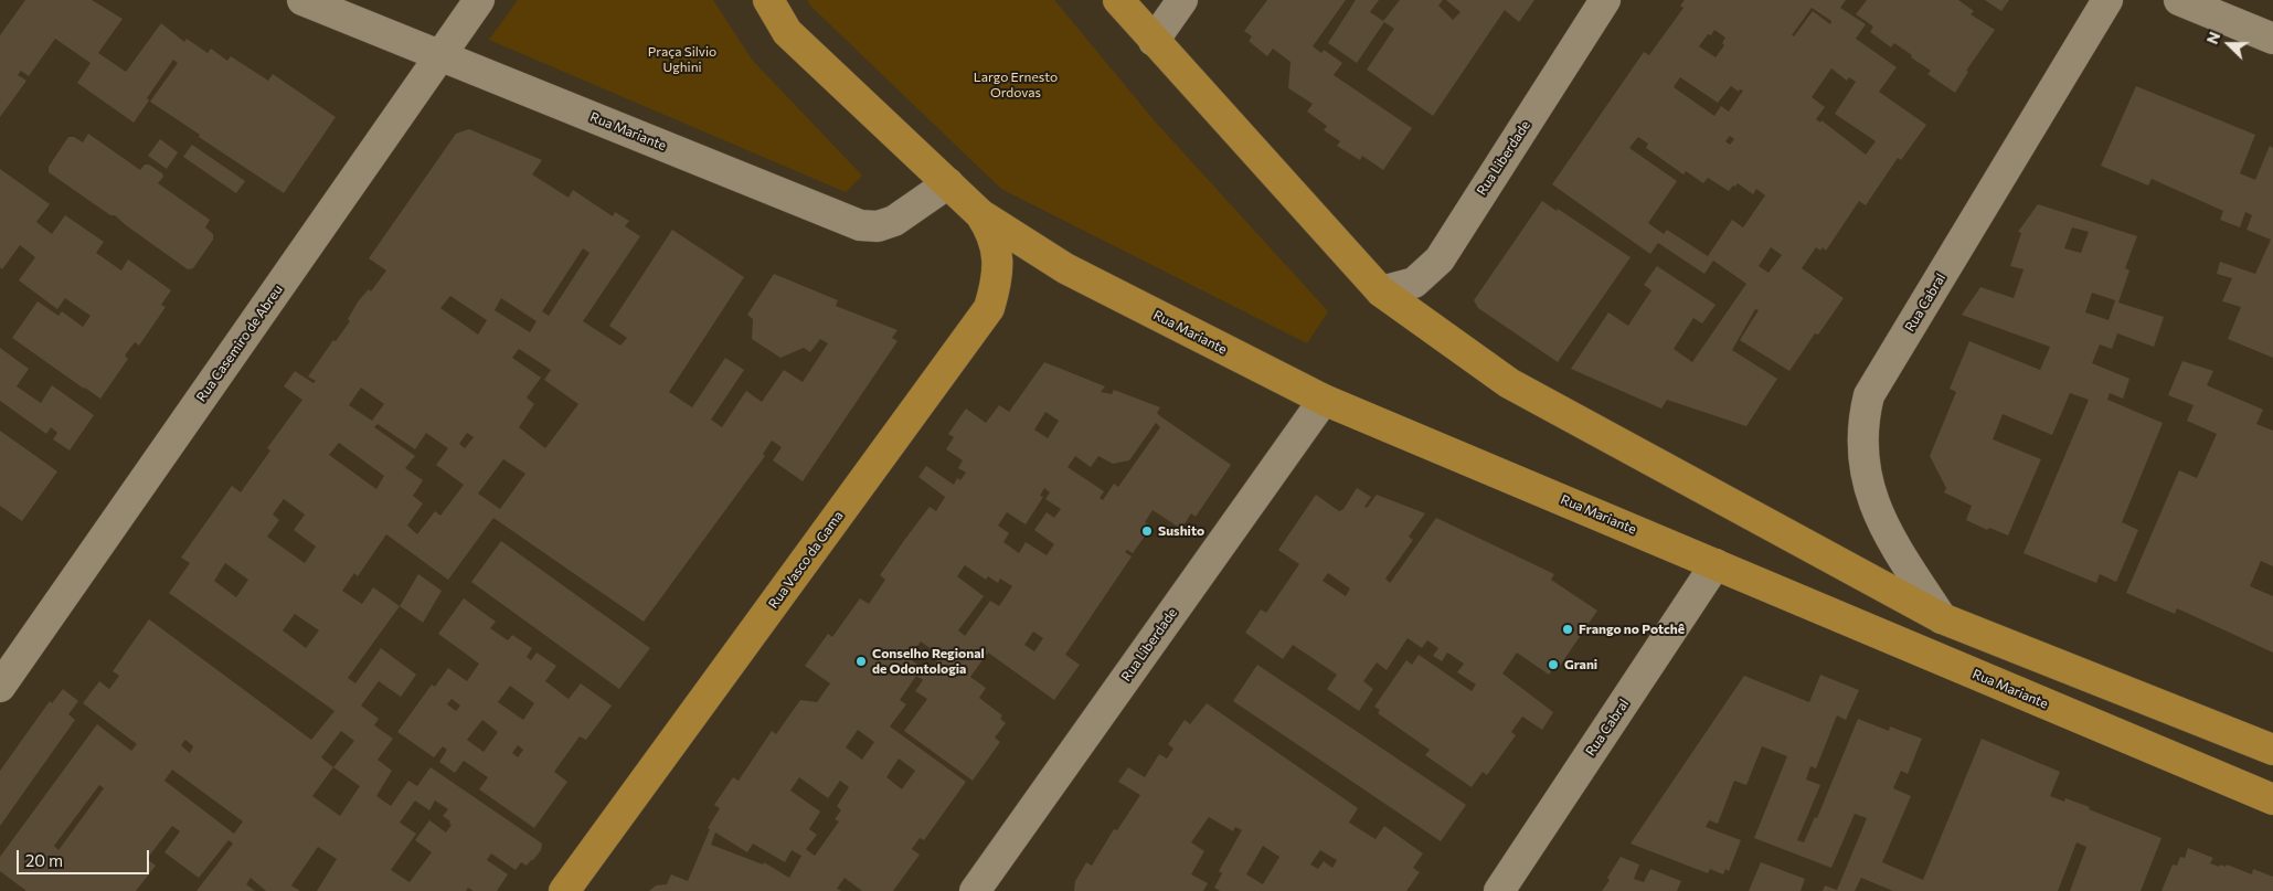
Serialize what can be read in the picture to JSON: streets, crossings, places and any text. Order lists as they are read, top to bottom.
{
  "streets": {
    "main road": ["Rua Mariante", "Rua Vasco da Gama"],
    "street": ["Rua Liberdade", "Rua Cabral", "Rua Casemiro de Abreu"]
  },
  "crossings": [
    ["Rua Mariante", "Rua Liberdade"],
    ["Rua Mariante", "Rua Cabral"],
    ["Rua Mariante", "Rua Casemiro de Abreu"],
    ["Rua Mariante", "Rua Vasco da Gama"]
  ],
  "parks": ["Praça Silvio Ughini", "Largo Ernesto Ordovas"],
  "places": [
    "Sushito",
    "Frango no Potchê",
    "Conselho Regional de Odontologia",
    "Grani"
  ],
  "scale_bar": "20 m",
  "north": "left"
}
